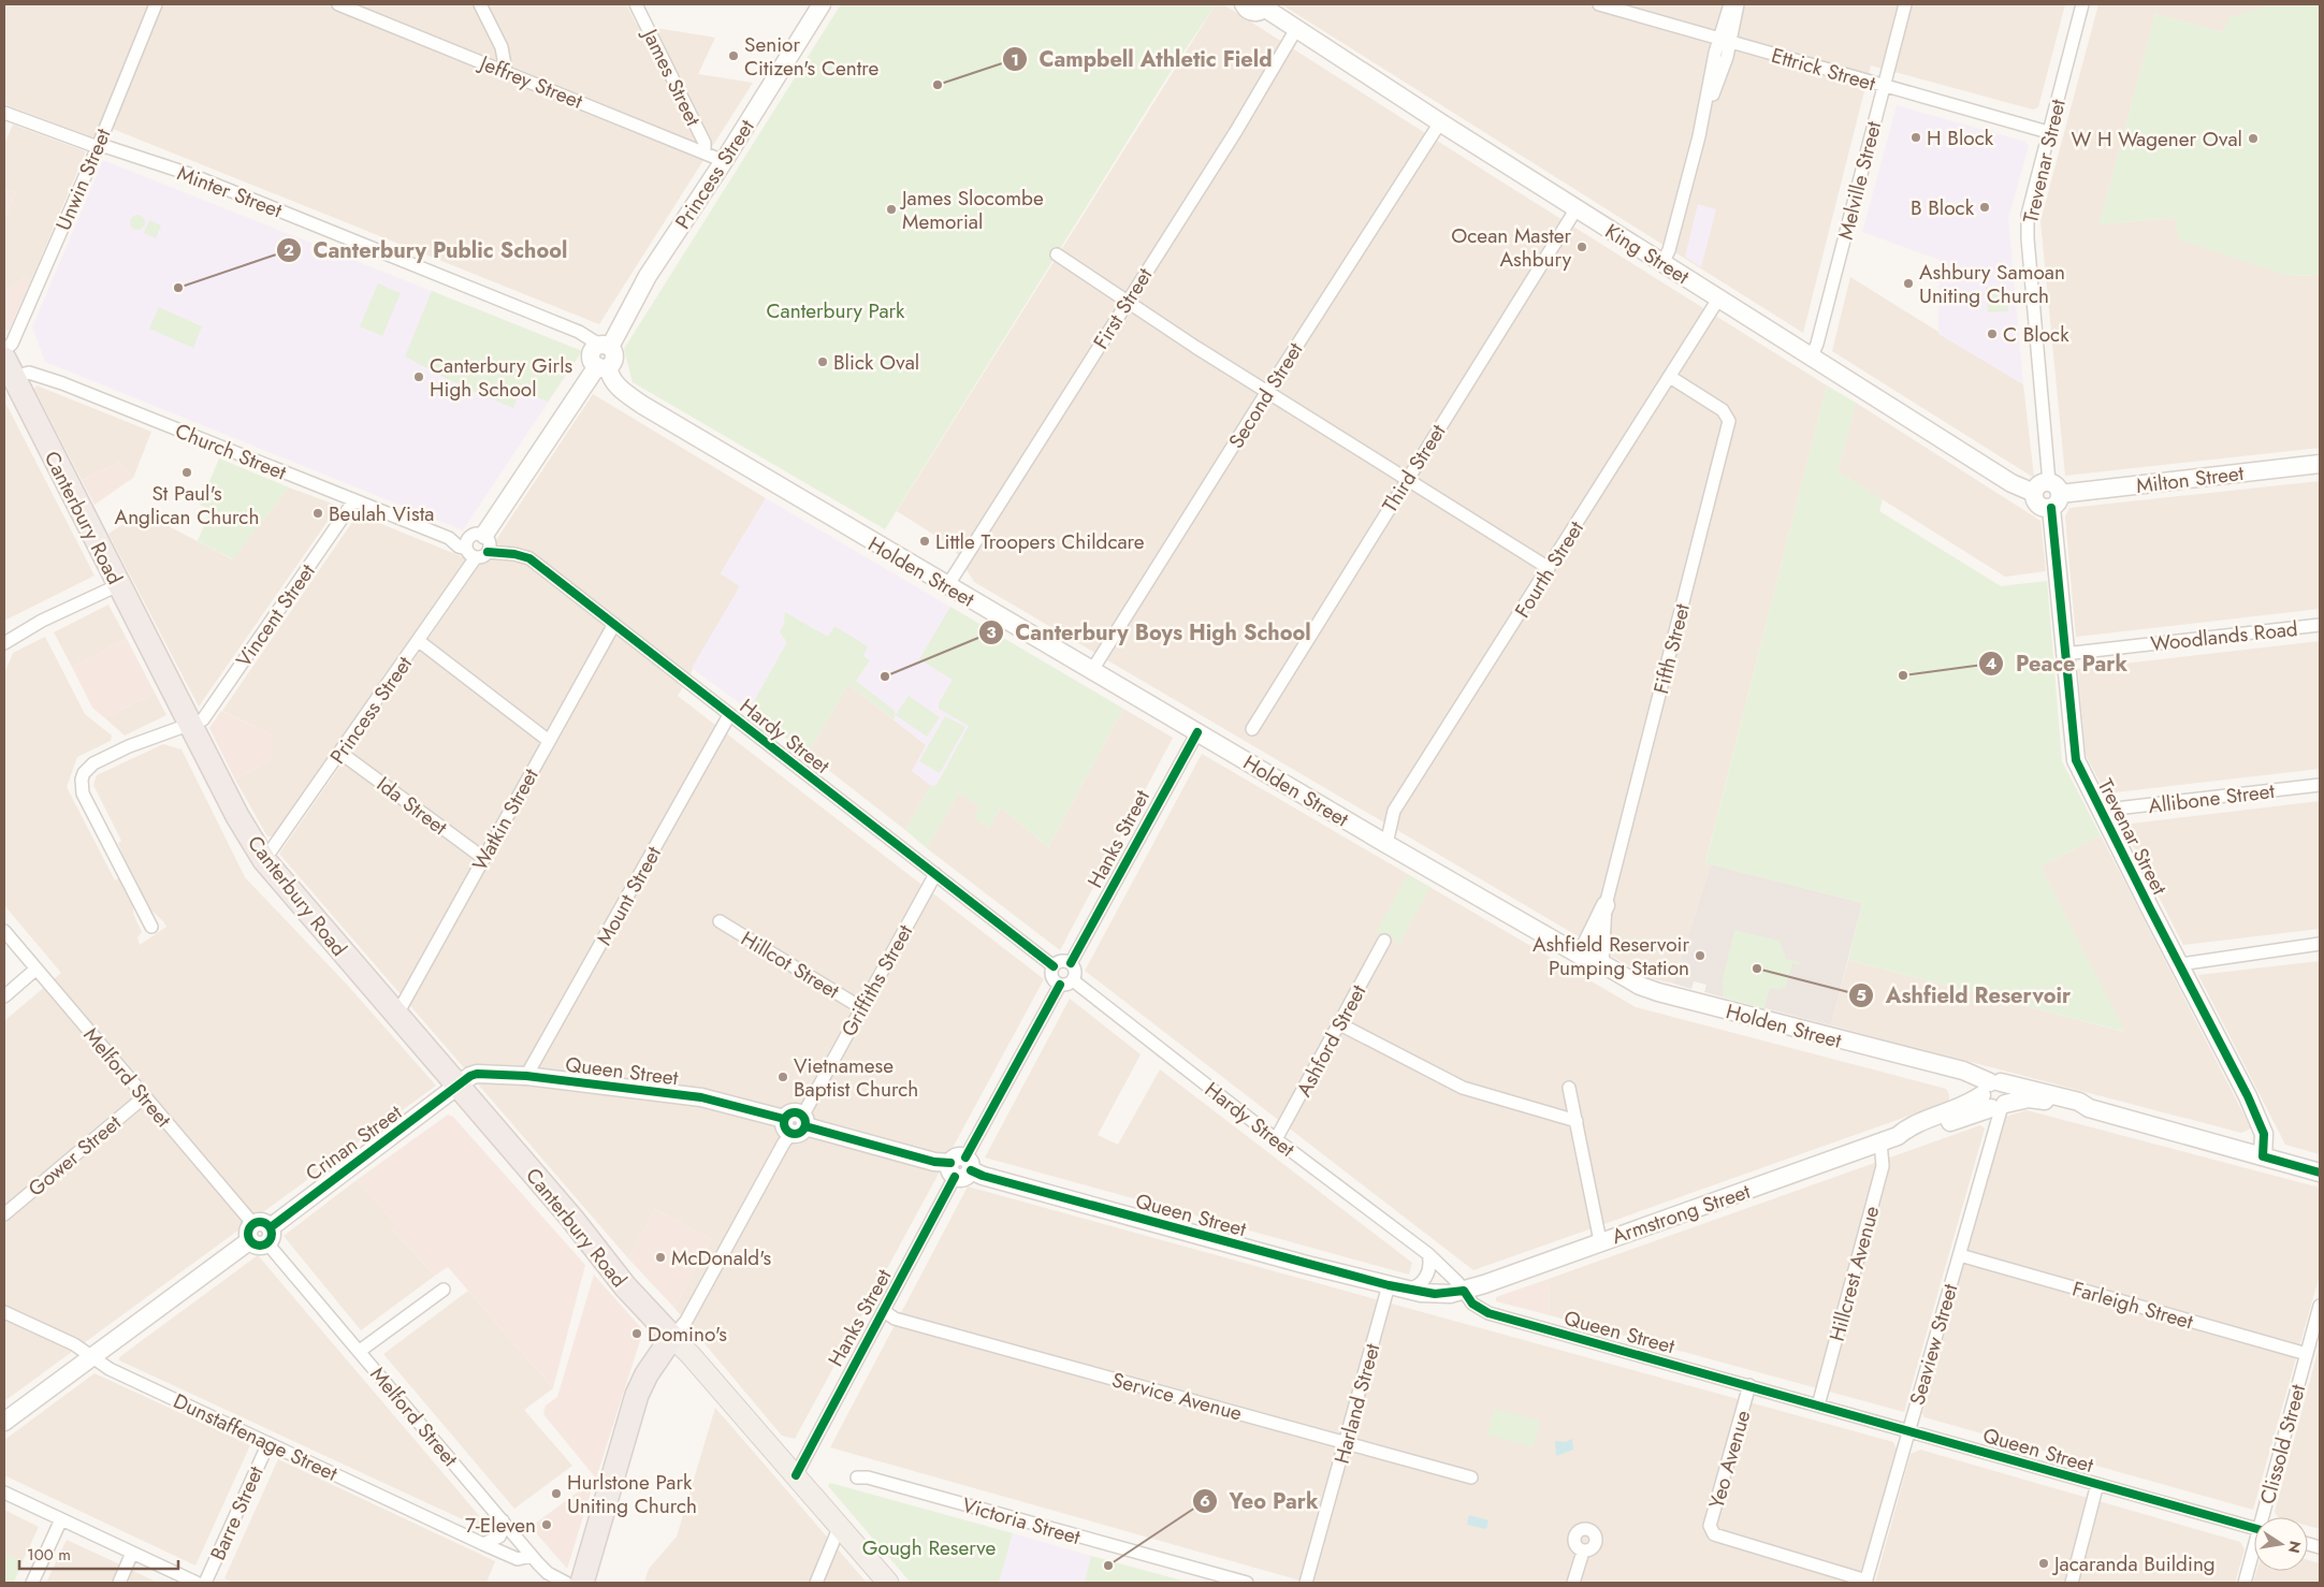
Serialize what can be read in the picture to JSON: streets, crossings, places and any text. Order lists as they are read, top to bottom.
{
  "streets": {
    "highway": ["Canterbury Road"],
    "street": [
      "Ettrick Street",
      "James Street",
      "Jeffrey Street",
      "Trevenar Street",
      "Princess Street",
      "Unwin Street",
      "Melville Street",
      "Minter Street",
      "King Street",
      "First Street",
      "Second Street",
      "Church Street",
      "Third Street",
      "Milton Street",
      "Fourth Street",
      "Holden Street",
      "Vincent Street",
      "Woodlands Road",
      "Fifth Street",
      "Hardy Street",
      "Allibone Street",
      "Ida Street",
      "Watkin Street",
      "Hanks Street",
      "Mount Street",
      "Hillcot Street",
      "Griffiths Street",
      "Ashford Street",
      "Queen Street",
      "Melford Street",
      "Crinan Street",
      "Gower Street",
      "Armstrong Street",
      "Hillcrest Avenue",
      "Farleigh Street",
      "Seaview Street",
      "Service Avenue",
      "Harland Street",
      "Dunstaffenage Street",
      "Clissold Street",
      "Yeo Avenue",
      "Barre Street",
      "Victoria Street"
    ]
  },
  "crossings": [
    ["Ettrick Street", "Trevenar Street"],
    ["Ettrick Street", "Melville Street"],
    ["James Street", "Jeffrey Street"],
    ["Jeffrey Street", "Princess Street"],
    ["Trevenar Street", "King Street"],
    ["Trevenar Street", "Milton Street"],
    ["Trevenar Street", "Holden Street"],
    ["Trevenar Street", "Woodlands Road"],
    ["Trevenar Street", "Allibone Street"],
    ["Princess Street", "Minter Street"],
    ["Princess Street", "Church Street"],
    ["Princess Street", "Canterbury Road"],
    ["Princess Street", "Holden Street"],
    ["Princess Street", "Hardy Street"],
    ["Princess Street", "Ida Street"],
    ["Unwin Street", "Minter Street"],
    ["Melville Street", "King Street"],
    ["King Street", "First Street"],
    ["King Street", "Second Street"],
    ["King Street", "Third Street"],
    ["King Street", "Milton Street"],
    ["King Street", "Fourth Street"],
    ["First Street", "Holden Street"],
    ["Second Street", "Holden Street"],
    ["Church Street", "Canterbury Road"],
    ["Church Street", "Vincent Street"],
    ["Church Street", "Hardy Street"],
    ["Canterbury Road", "Vincent Street"],
    ["Canterbury Road", "Watkin Street"],
    ["Canterbury Road", "Griffiths Street"],
    ["Canterbury Road", "Queen Street"],
    ["Canterbury Road", "Crinan Street"],
    ["Fourth Street", "Holden Street"],
    ["Fourth Street", "Fifth Street"],
    ["Holden Street", "Hanks Street"],
    ["Holden Street", "Armstrong Street"],
    ["Holden Street", "Seaview Street"],
    ["Hardy Street", "Watkin Street"],
    ["Hardy Street", "Hanks Street"],
    ["Hardy Street", "Mount Street"],
    ["Hardy Street", "Griffiths Street"],
    ["Hardy Street", "Ashford Street"],
    ["Hardy Street", "Queen Street"],
    ["Hardy Street", "Armstrong Street"],
    ["Ida Street", "Watkin Street"],
    ["Hanks Street", "Queen Street"],
    ["Hanks Street", "Service Avenue"],
    ["Mount Street", "Queen Street"],
    ["Hillcot Street", "Griffiths Street"],
    ["Griffiths Street", "Queen Street"],
    ["Queen Street", "Crinan Street"],
    ["Queen Street", "Armstrong Street"],
    ["Queen Street", "Hillcrest Avenue"],
    ["Queen Street", "Seaview Street"],
    ["Queen Street", "Harland Street"],
    ["Queen Street", "Yeo Avenue"],
    ["Melford Street", "Crinan Street"],
    ["Melford Street", "Gower Street"],
    ["Melford Street", "Dunstaffenage Street"],
    ["Crinan Street", "Dunstaffenage Street"],
    ["Armstrong Street", "Hillcrest Avenue"],
    ["Armstrong Street", "Seaview Street"],
    ["Farleigh Street", "Seaview Street"],
    ["Farleigh Street", "Clissold Street"],
    ["Seaview Street", "Yeo Avenue"],
    ["Service Avenue", "Harland Street"],
    ["Dunstaffenage Street", "Barre Street"]
  ],
  "parks": ["Canterbury Park", "Gough Reserve"],
  "places": [
    "Senior Citizen's Centre",
    "Campbell Athletic Field",
    "H Block",
    "W H Wagener Oval",
    "B Block",
    "James Slocombe Memorial",
    "Ocean Master Ashbury",
    "Ashbury Samoan Uniting Church",
    "Canterbury Public School",
    "C Block",
    "Blick Oval",
    "Canterbury Girls High School",
    "St Paul's Anglican Church",
    "Beulah Vista",
    "Little Troopers Childcare",
    "Peace Park",
    "Canterbury Boys High School",
    "Ashfield Reservoir Pumping Station",
    "Ashfield Reservoir",
    "Vietnamese Baptist Church",
    "McDonald's",
    "Domino's",
    "Hurlstone Park Uniting Church",
    "7-Eleven",
    "Jacaranda Building",
    "Yeo Park"
  ],
  "scale_bar": "100 m",
  "north": "right"
}
